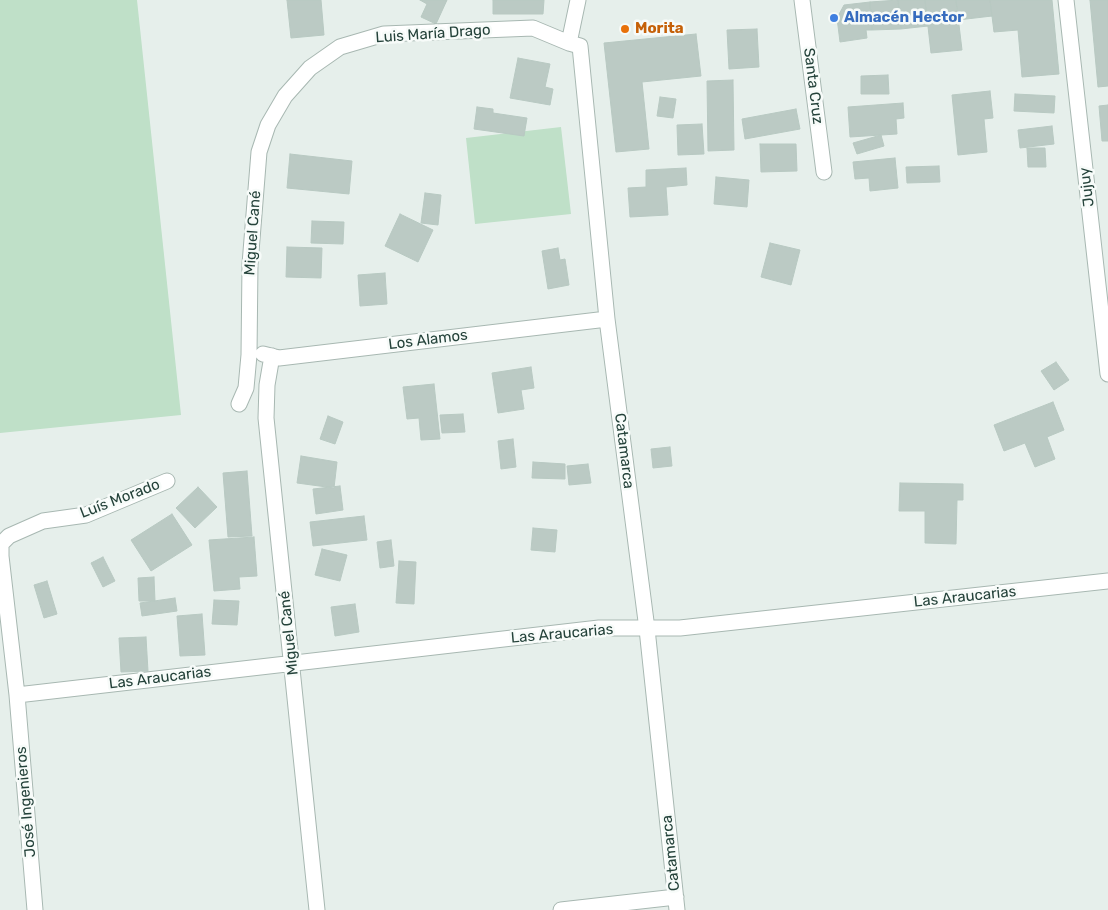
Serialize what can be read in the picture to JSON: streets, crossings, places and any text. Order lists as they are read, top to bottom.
{
  "streets": {
    "street": [
      "Luis María Drago",
      "Santa Cruz",
      "Jujuy",
      "Miguel Cané",
      "Los Alamos",
      "Catamarca",
      "Luís Morado",
      "Las Araucarias",
      "José Ingenieros"
    ]
  },
  "crossings": [
    ["Luis María Drago", "Miguel Cané"],
    ["Luis María Drago", "Catamarca"],
    ["Miguel Cané", "Los Alamos"],
    ["Miguel Cané", "Las Araucarias"],
    ["Los Alamos", "Catamarca"],
    ["Catamarca", "Las Araucarias"],
    ["Luís Morado", "Las Araucarias"],
    ["Luís Morado", "José Ingenieros"],
    ["Las Araucarias", "José Ingenieros"]
  ],
  "places": ["Almacén Hector", "Morita"]
}
